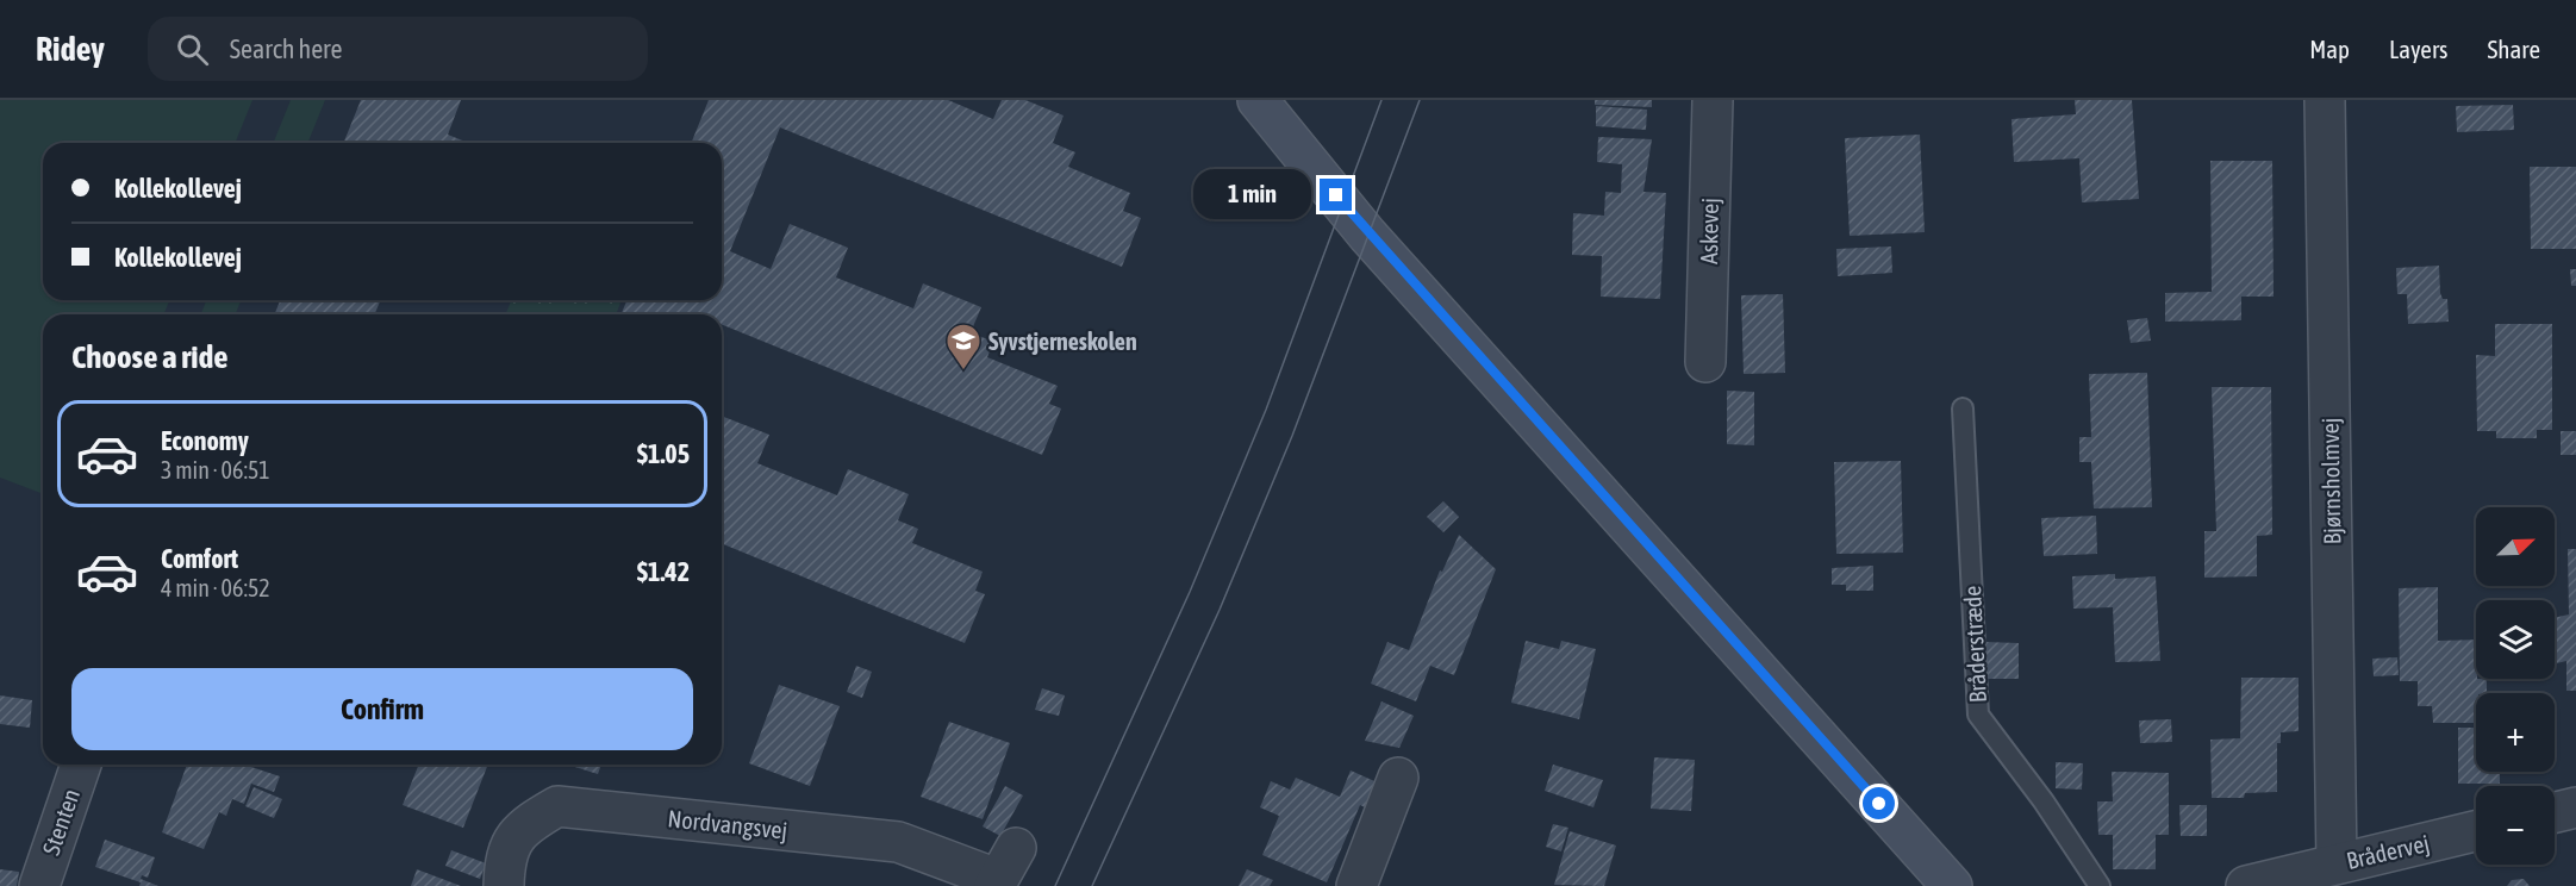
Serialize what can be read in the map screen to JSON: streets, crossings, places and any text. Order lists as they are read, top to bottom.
{
  "streets": {
    "street": [
      "Askevej",
      "Bjørnsholmvej",
      "Stenten",
      "Nordvangsvej",
      "Brådervej"
    ],
    "lane": ["Bråderstræde"]
  },
  "crossings": [
    ["Bjørnsholmvej", "Brådervej"]
  ],
  "places": {
    "school or university": ["Syvstjerneskolen"]
  },
  "north": "top right",
  "page": {
    "header": "Ridey",
    "search": "Search here",
    "nav": ["Map", "Layers", "Share"],
    "banner": ["Kollekollevej", "Kollekollevej"],
    "bubble": "1 min",
    "heading": "Choose a ride",
    "list": [
      {
        "name": "Economy",
        "note": "3 min · 06:51",
        "value": "$1.05"
      },
      {
        "name": "Comfort",
        "note": "4 min · 06:52",
        "value": "$1.42"
      }
    ],
    "map_buttons": ["+", "−"],
    "buttons": "Confirm"
  }
}
